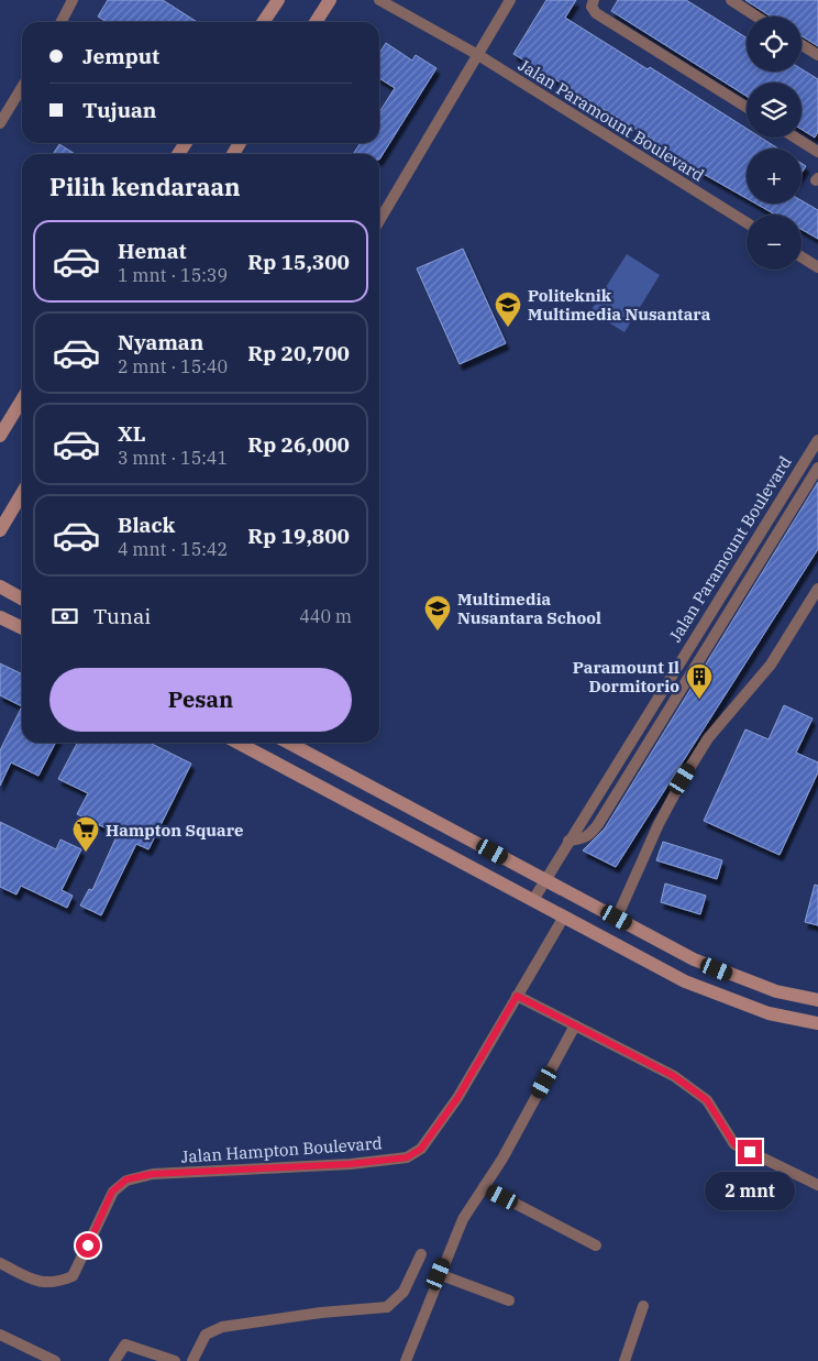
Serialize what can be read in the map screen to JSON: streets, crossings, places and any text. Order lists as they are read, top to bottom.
{
  "streets": {
    "street": ["Jalan Paramount Boulevard", "Jalan Hampton Boulevard"]
  },
  "places": {
    "school or university": ["Politeknik Multimedia Nusantara", "Multimedia Nusantara School"],
    "building": ["Paramount Il Dormitorio"],
    "supermarket": ["Hampton Square"]
  },
  "page": {
    "map_buttons": ["+", "−"],
    "banner": ["Jemput", "Tujuan"],
    "heading": "Pilih kendaraan",
    "list": [
      {
        "name": "Hemat",
        "note": "1 mnt · 15:39",
        "value": "Rp 15,300"
      },
      {
        "name": "Nyaman",
        "note": "2 mnt · 15:40",
        "value": "Rp 20,700"
      },
      {
        "name": "XL",
        "note": "3 mnt · 15:41",
        "value": "Rp 26,000"
      },
      {
        "name": "Black",
        "note": "4 mnt · 15:42",
        "value": "Rp 19,800"
      }
    ],
    "pay": ["Tunai", "440 m"],
    "buttons": "Pesan",
    "bubble": "2 mnt"
  }
}
